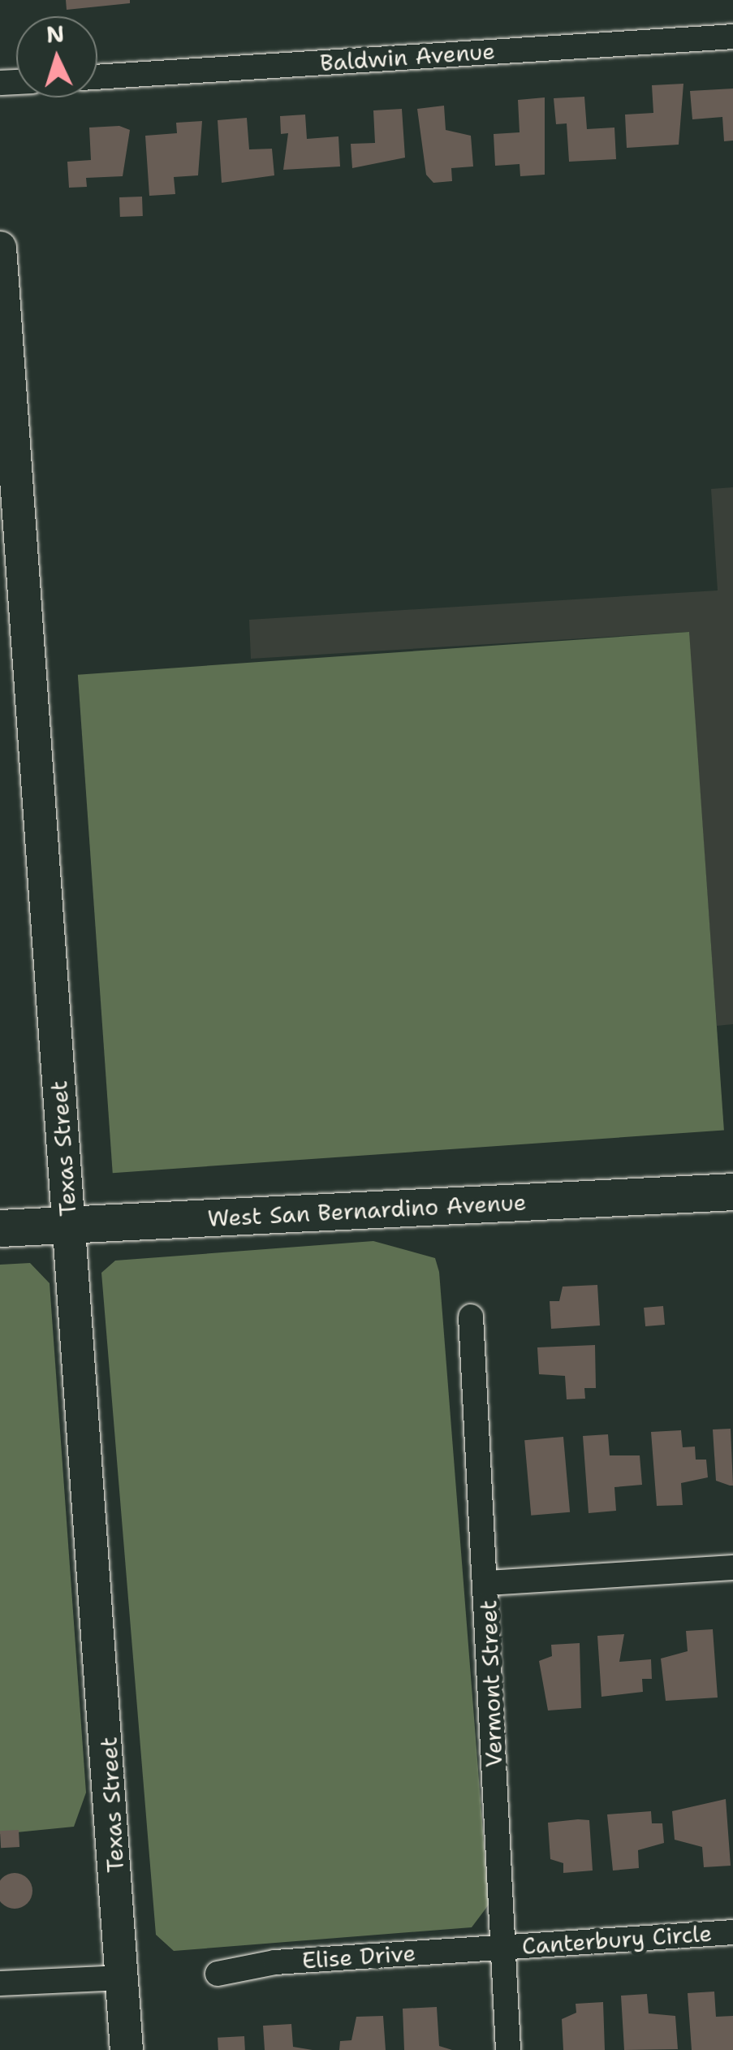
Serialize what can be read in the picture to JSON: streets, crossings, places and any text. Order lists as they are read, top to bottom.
{
  "streets": {
    "main road": ["West San Bernardino Avenue"],
    "street": [
      "Baldwin Avenue",
      "Texas Street",
      "Vermont Street",
      "Canterbury Circle",
      "Elise Drive"
    ]
  },
  "crossings": [
    ["Texas Street", "West San Bernardino Avenue"],
    ["Vermont Street", "Canterbury Circle"],
    ["Vermont Street", "Elise Drive"],
    ["Canterbury Circle", "Elise Drive"]
  ],
  "north": "top"
}
